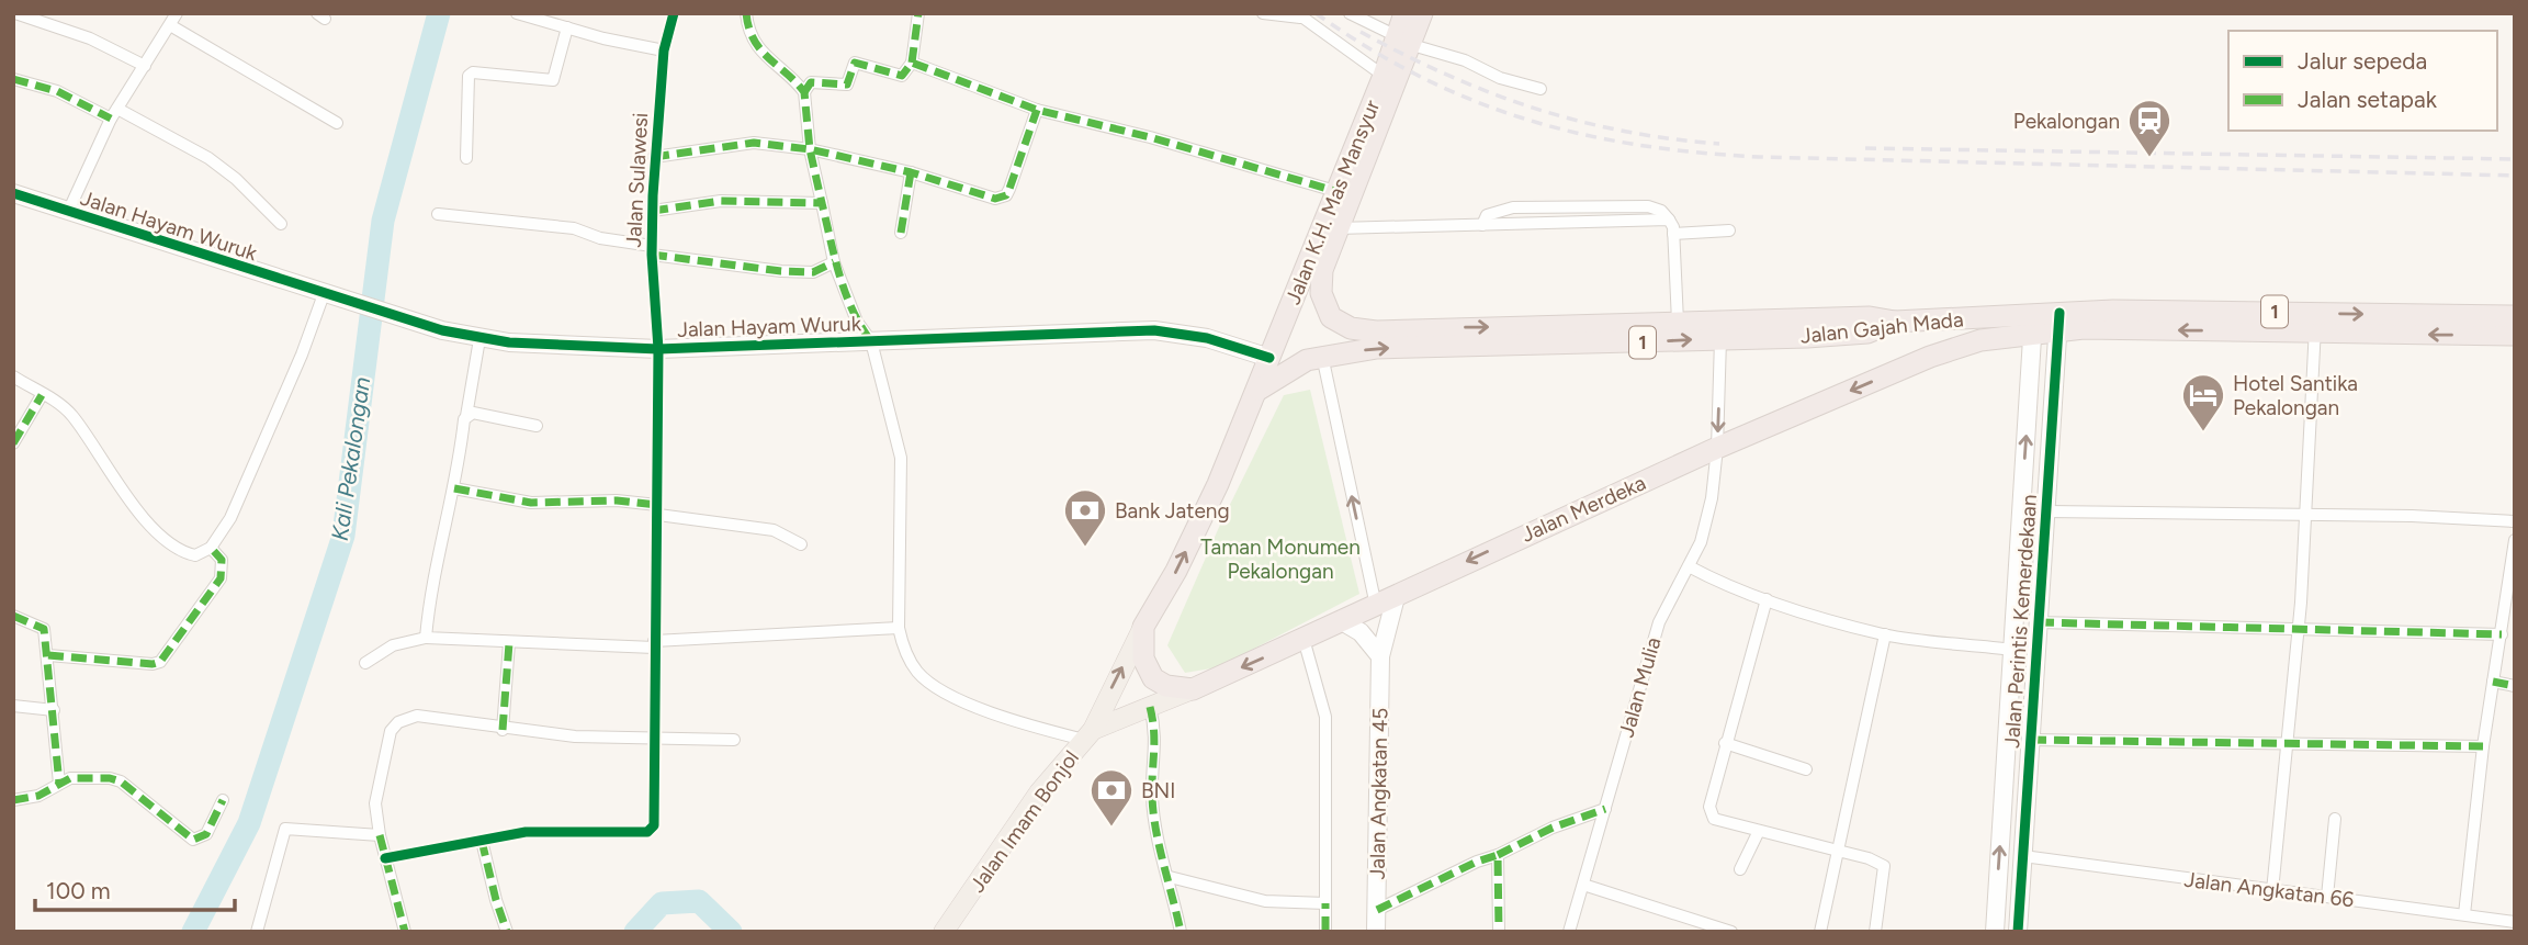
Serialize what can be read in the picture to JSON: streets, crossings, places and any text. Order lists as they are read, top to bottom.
{
  "streets": {
    "highway": [
      "Jalan K.H. Mas Mansyur",
      "1",
      "Jalan Gajah Mada",
      "Jalan Merdeka"
    ],
    "main road": ["Jalan Imam Bonjol"],
    "street": [
      "Jalan Sulawesi",
      "Jalan Hayam Wuruk",
      "Jalan Perintis Kemerdekaan",
      "Jalan Mulia",
      "Jalan Angkatan 45",
      "Jalan Angkatan 66"
    ]
  },
  "crossings": [
    ["Jalan Sulawesi", "Jalan Hayam Wuruk"],
    ["Jalan K.H. Mas Mansyur", "Jalan Hayam Wuruk"],
    ["Jalan K.H. Mas Mansyur", "1"],
    ["Jalan K.H. Mas Mansyur", "Jalan Gajah Mada"],
    ["1", "Jalan Gajah Mada"],
    ["1", "Jalan Imam Bonjol"],
    ["Jalan Gajah Mada", "Jalan Merdeka"],
    ["Jalan Gajah Mada", "Jalan Perintis Kemerdekaan"],
    ["Jalan Gajah Mada", "Jalan Mulia"],
    ["Jalan Merdeka", "Jalan Mulia"],
    ["Jalan Merdeka", "Jalan Angkatan 45"],
    ["Jalan Perintis Kemerdekaan", "Jalan Angkatan 66"]
  ],
  "water": ["Kali Pekalongan"],
  "parks": ["Taman Monumen Pekalongan"],
  "places": {
    "station": ["Pekalongan"],
    "hotel": ["Hotel Santika Pekalongan"],
    "bank": ["Bank Jateng", "BNI"]
  },
  "legend": ["Jalur sepeda", "Jalan setapak"],
  "scale_bar": "100 m"
}
